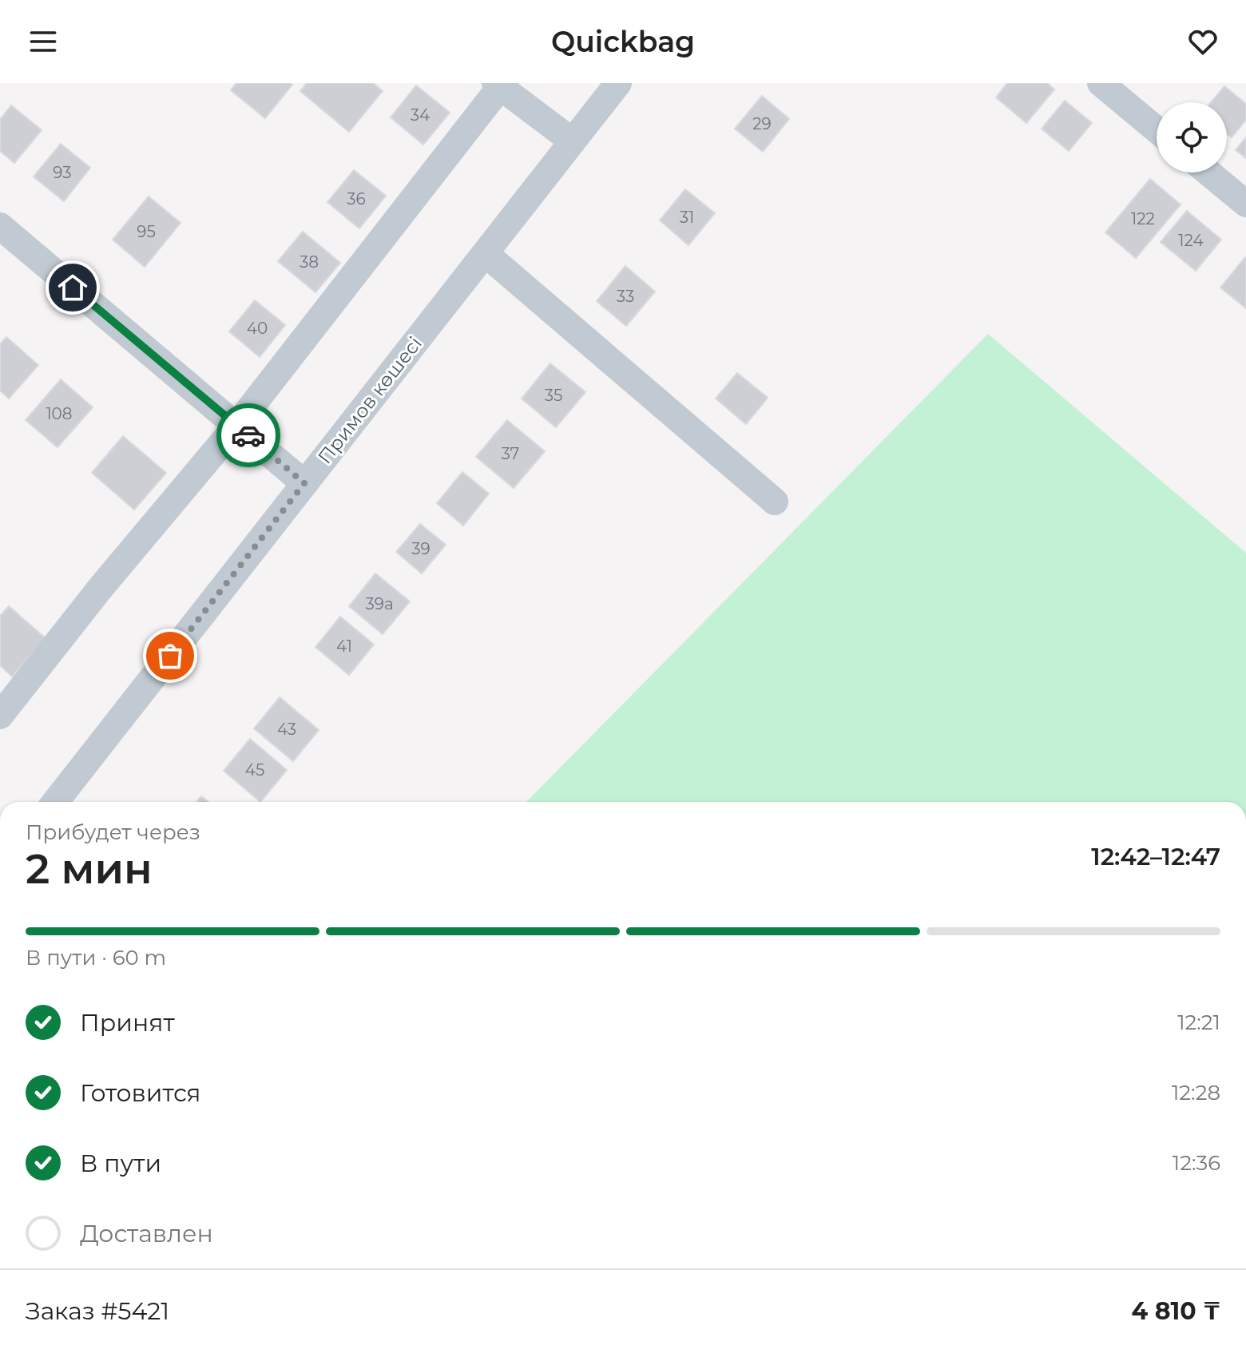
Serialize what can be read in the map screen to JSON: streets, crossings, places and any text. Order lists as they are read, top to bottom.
{
  "streets": {
    "street": ["Примов көшесі"]
  },
  "house_numbers": [
    "34",
    "29",
    "93",
    "36",
    "31",
    "122",
    "95",
    "124",
    "38",
    "33",
    "40",
    "35",
    "108",
    "37",
    "39",
    "39а",
    "41",
    "43",
    "45"
  ],
  "page": {
    "header": "Quickbag",
    "heading": ["2 мин", "Прибудет через", "12:42–12:47"],
    "panel": ["Заказ #5421", "4 810 ₸"],
    "bar": "В пути · 60 m",
    "list": [
      ["Принят", "12:21"],
      ["Готовится", "12:28"],
      ["В пути", "12:36"],
      "Доставлен"
    ]
  }
}
